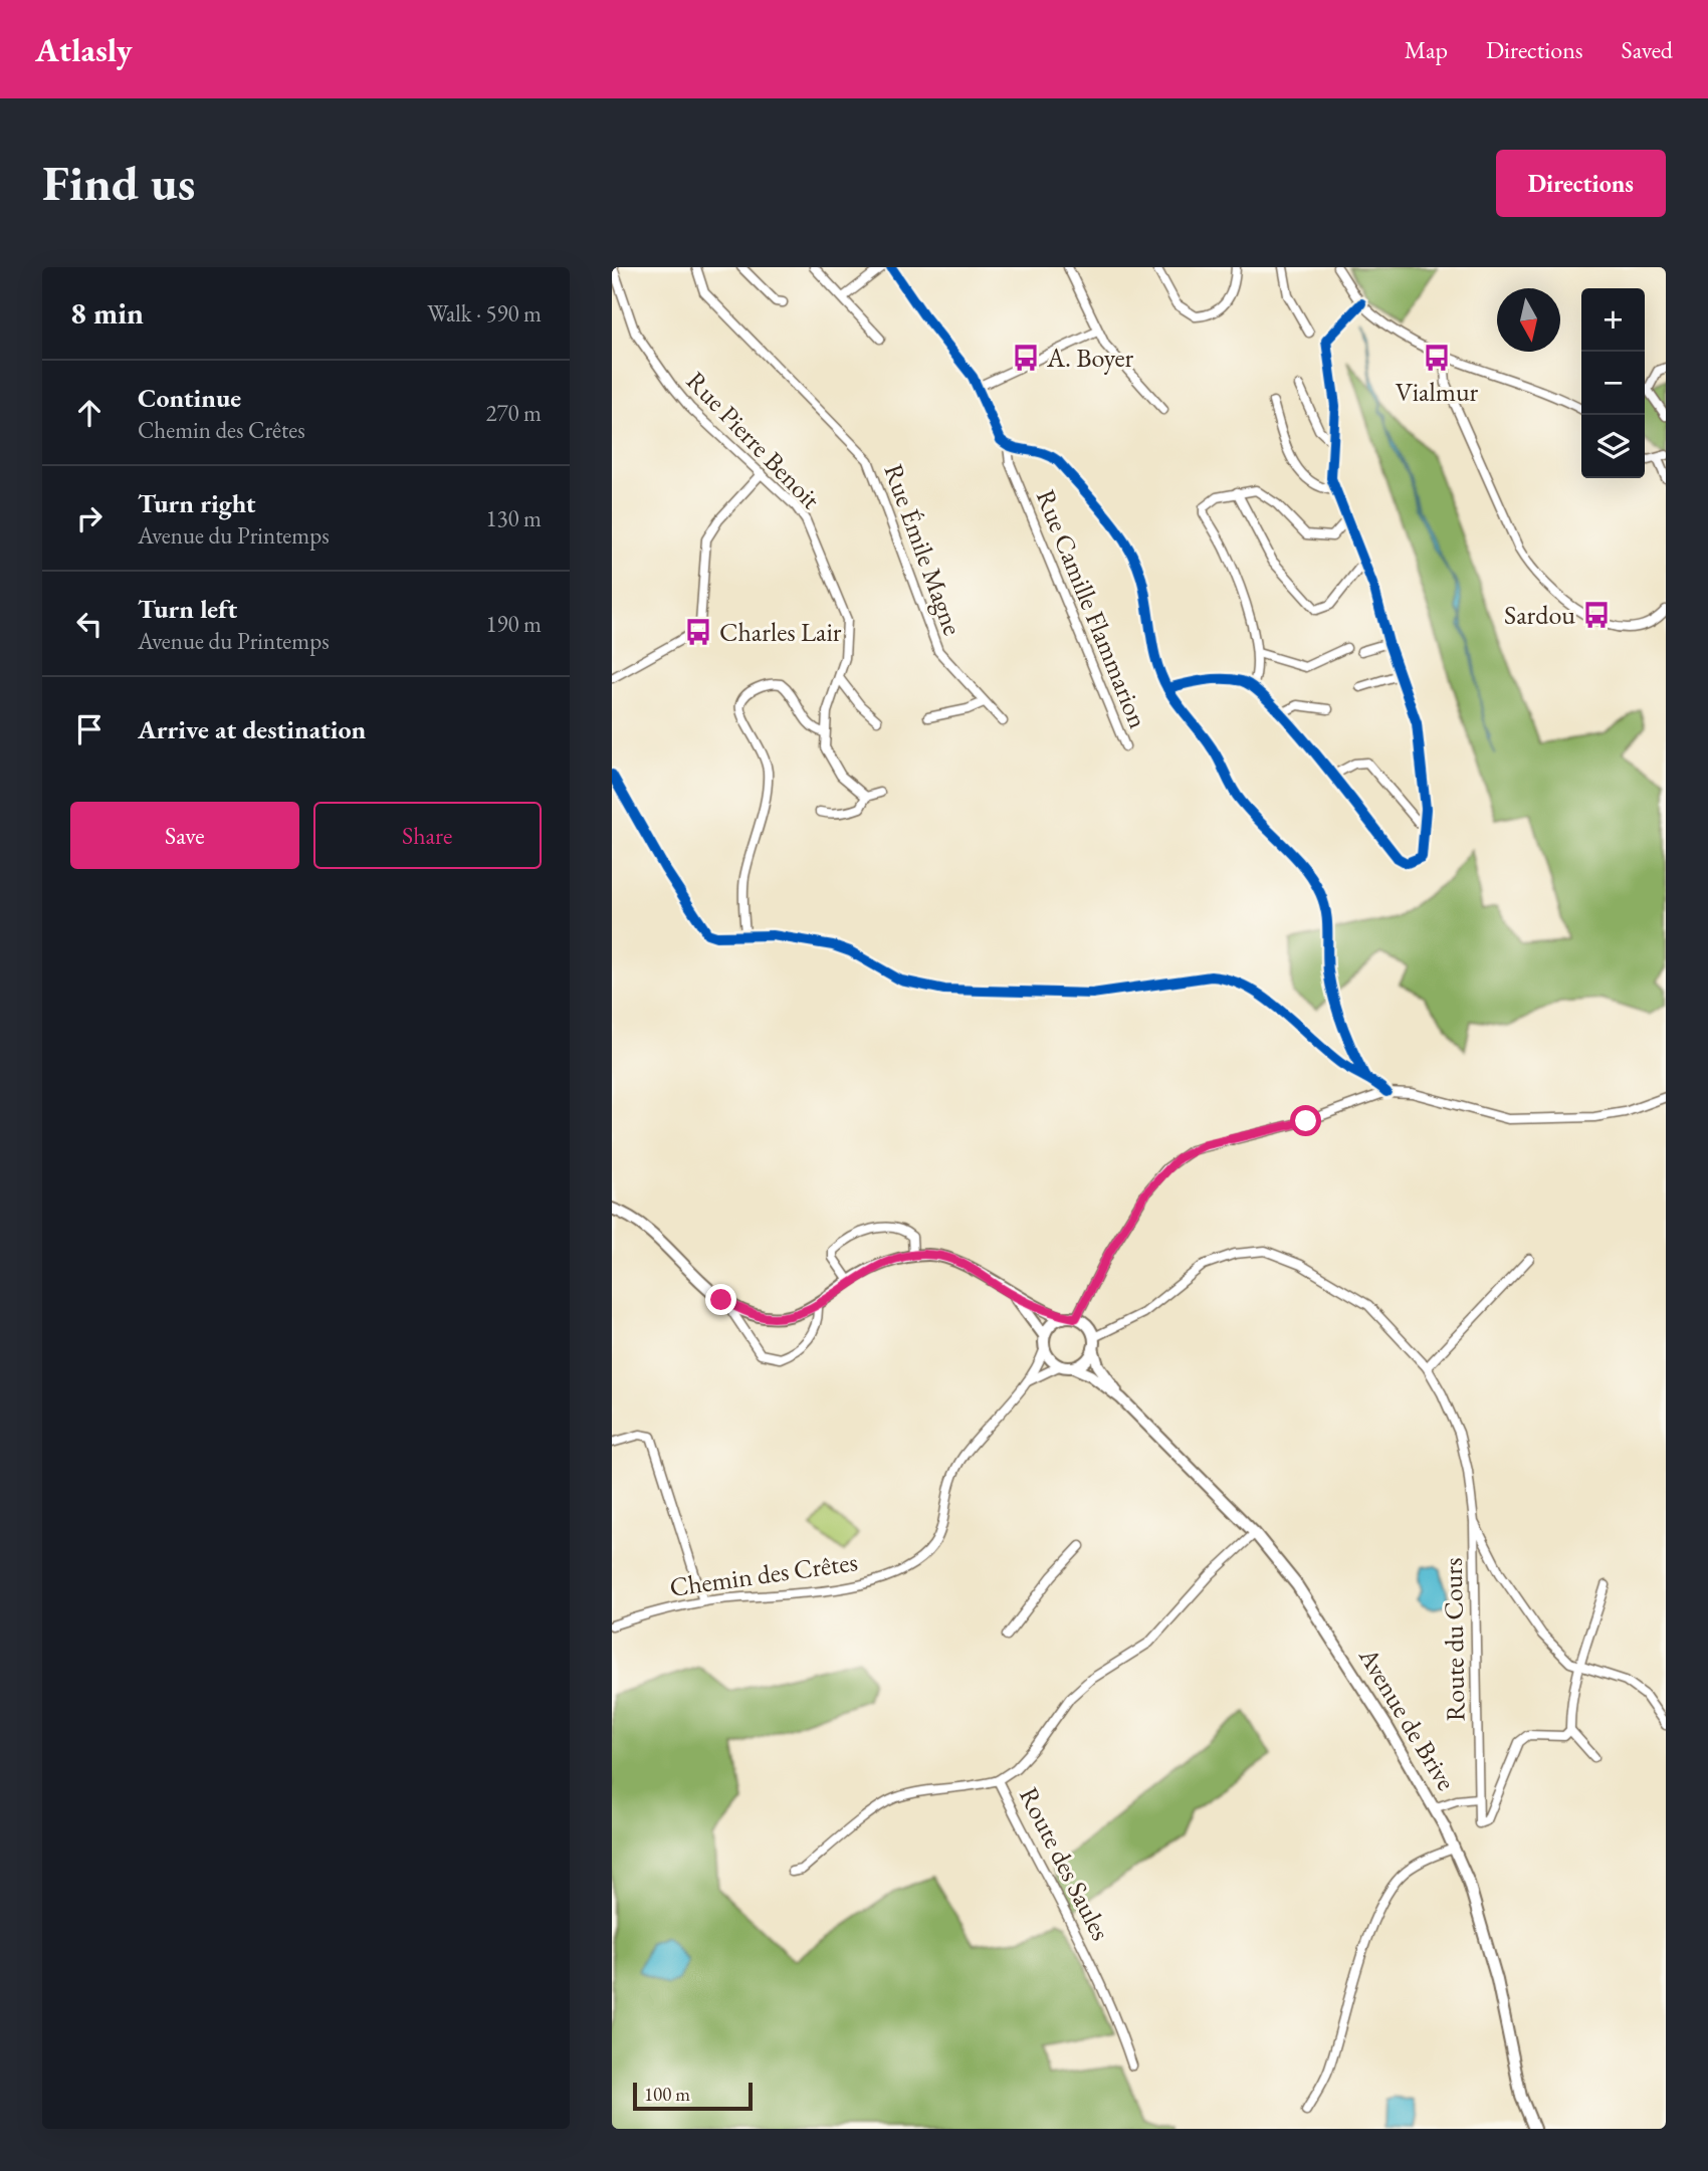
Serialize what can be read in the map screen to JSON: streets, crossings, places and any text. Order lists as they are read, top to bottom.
{
  "streets": {
    "street": [
      "Rue Pierre Benoit",
      "Rue Émile Magne",
      "Rue Camille Flammarion",
      "Chemin des Crêtes",
      "Route du Cours",
      "Avenue de Brive",
      "Route des Saules"
    ]
  },
  "crossings": [
    ["Chemin des Crêtes", "Route du Cours"],
    ["Avenue de Brive", "Route des Saules"]
  ],
  "places": {
    "bus stop": [
      "A. Boyer",
      "Vialmur",
      "Sardou",
      "Charles Lair"
    ]
  },
  "scale_bar": "100 m",
  "north": "bottom",
  "page": {
    "header": "Atlasly",
    "nav": ["Map", "Directions", "Saved"],
    "buttons": [
      "Directions",
      ["Save", "Share"]
    ],
    "title": "Find us",
    "heading": ["8 min", "Walk · 590 m"],
    "map_buttons": ["+", "−"],
    "list": [
      ["Continue", "Chemin des Crêtes", "270 m"],
      ["Turn right", "Avenue du Printemps", "130 m"],
      ["Turn left", "Avenue du Printemps", "190 m"],
      "Arrive at destination"
    ],
    "scale": "100 m"
  }
}
